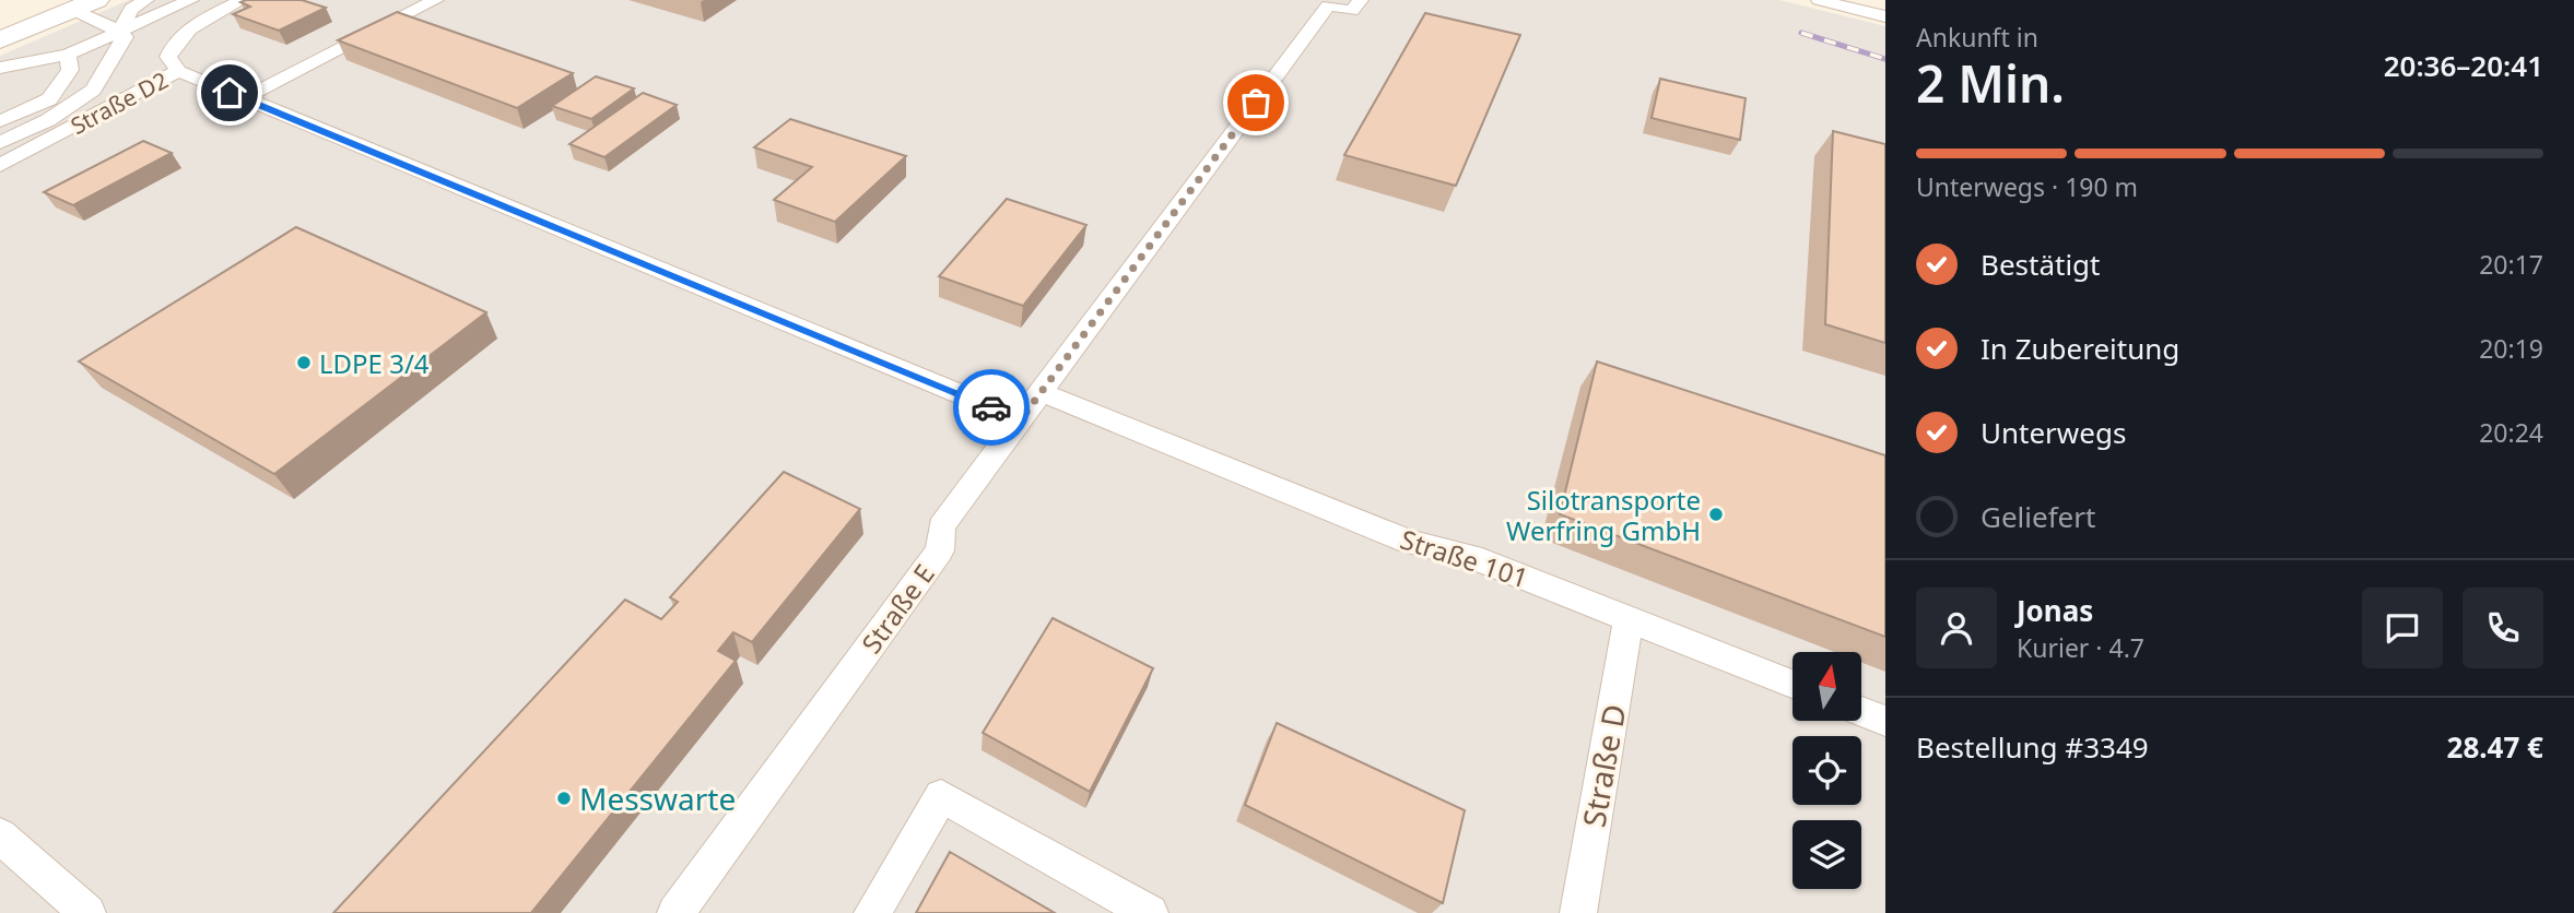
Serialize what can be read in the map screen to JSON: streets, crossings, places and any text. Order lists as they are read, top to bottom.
{
  "streets": {
    "lane": [
      "Straße D2",
      "Straße 101",
      "Straße E",
      "Straße D"
    ]
  },
  "crossings": [
    ["Straße 101", "Straße E"],
    ["Straße 101", "Straße D"]
  ],
  "places": ["LDPE 3/4", "Silotransporte Werfring GmbH", "Messwarte"],
  "north": "top",
  "page": {
    "heading": ["2 Min.", "Ankunft in", "20:36–20:41"],
    "panel": [
      "Jonas",
      "Kurier · 4.7",
      "Bestellung #3349",
      "28.47 €"
    ],
    "bar": "Unterwegs · 190 m",
    "list": [
      ["Bestätigt", "20:17"],
      ["In Zubereitung", "20:19"],
      ["Unterwegs", "20:24"],
      "Geliefert"
    ]
  }
}
